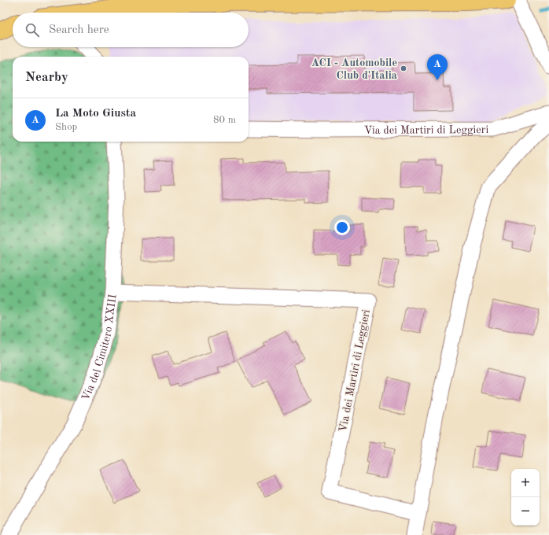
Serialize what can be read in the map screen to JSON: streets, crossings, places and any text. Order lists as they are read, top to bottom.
{
  "streets": {
    "street": ["Via dei Martiri di Leggieri", "Via del Cimitero XXIII"]
  },
  "crossings": [
    ["Via dei Martiri di Leggieri", "Via del Cimitero XXIII"]
  ],
  "places": ["ACI - Automobile Club d'Italia"],
  "page": {
    "search": "Search here",
    "pins": "A",
    "heading": "Nearby",
    "list": [
      {
        "mark": "A",
        "name": "La Moto Giusta",
        "note": "Shop",
        "value": "80 m"
      }
    ],
    "map_buttons": ["+", "−"]
  }
}
